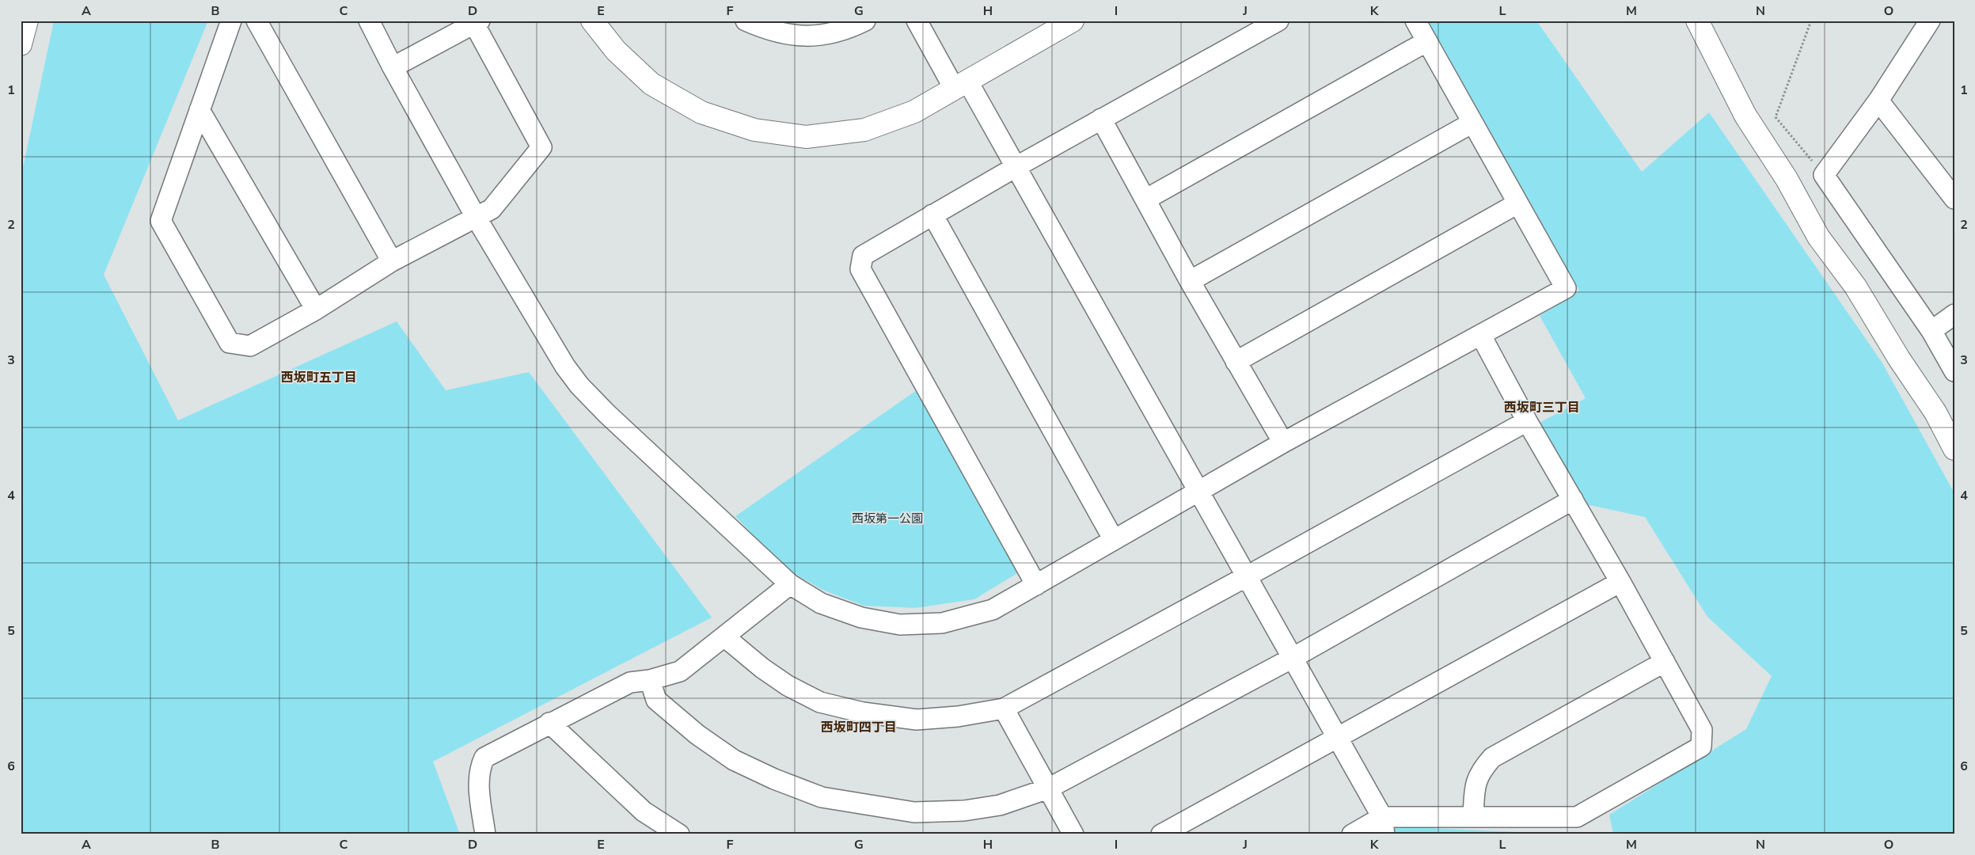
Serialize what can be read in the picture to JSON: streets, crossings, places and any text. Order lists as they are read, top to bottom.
{
  "districts": ["西坂町五丁目", "西坂町三丁目", "西坂町四丁目"],
  "parks": ["西坂第一公園"],
  "grid": {
    "columns": [
      "A",
      "B",
      "C",
      "D",
      "E",
      "F",
      "G",
      "H",
      "I",
      "J",
      "K",
      "L",
      "M",
      "N",
      "O"
    ],
    "rows": [
      "1",
      "2",
      "3",
      "4",
      "5",
      "6"
    ]
  }
}
